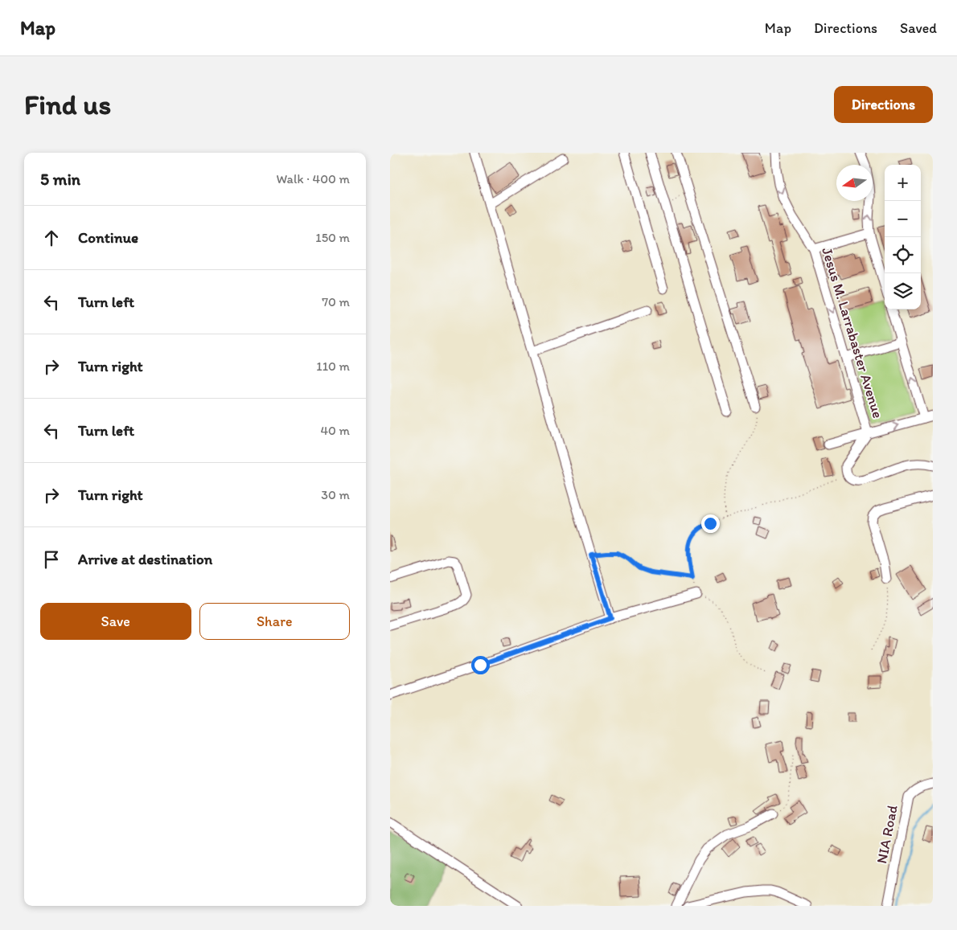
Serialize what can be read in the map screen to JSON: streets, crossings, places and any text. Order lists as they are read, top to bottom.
{
  "streets": {
    "street": ["Jesus M. Larrabaster Avenue", "NIA Road"]
  },
  "north": "left",
  "page": {
    "header": "Map",
    "nav": ["Map", "Directions", "Saved"],
    "buttons": [
      "Directions",
      ["Save", "Share"]
    ],
    "title": "Find us",
    "heading": ["5 min", "Walk · 400 m"],
    "map_buttons": ["+", "−"],
    "list": [
      ["Continue", "150 m"],
      ["Turn left", "70 m"],
      ["Turn right", "110 m"],
      ["Turn left", "40 m"],
      ["Turn right", "30 m"],
      "Arrive at destination"
    ]
  }
}
